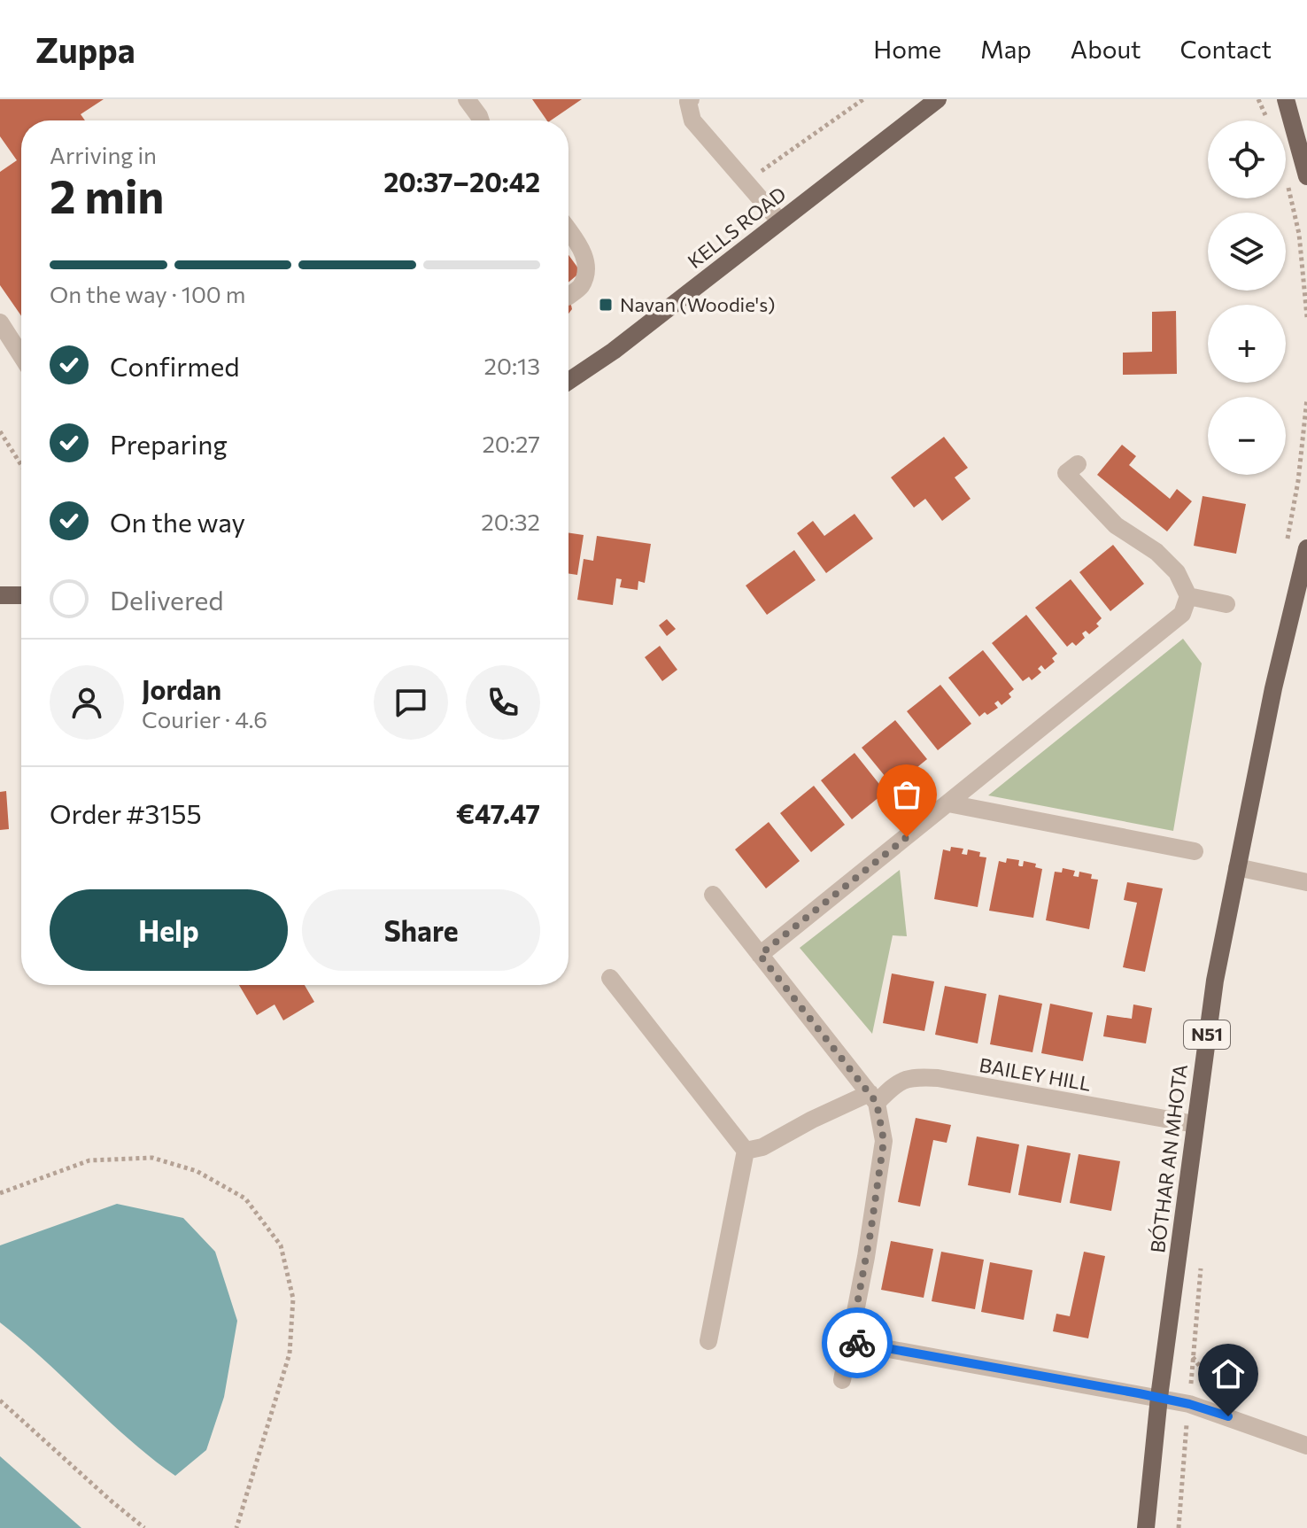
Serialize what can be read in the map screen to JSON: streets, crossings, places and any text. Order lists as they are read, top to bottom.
{
  "streets": {
    "main road": ["KELLS ROAD", "N51", "BÓTHAR AN MHOTA"],
    "street": ["BAILEY HILL"]
  },
  "crossings": [
    ["BAILEY HILL", "BÓTHAR AN MHOTA"]
  ],
  "places": {
    "transit": ["Navan (Woodie's)"]
  },
  "page": {
    "header": "Zuppa",
    "nav": [
      "Home",
      "Map",
      "About",
      "Contact"
    ],
    "map_buttons": ["+", "−"],
    "heading": ["2 min", "Arriving in", "20:37–20:42"],
    "panel": [
      "Jordan",
      "Courier · 4.6",
      "Order #3155",
      "€47.47"
    ],
    "bar": "On the way · 100 m",
    "list": [
      ["Confirmed", "20:13"],
      ["Preparing", "20:27"],
      ["On the way", "20:32"],
      "Delivered"
    ],
    "buttons": ["Help", "Share"]
  }
}
